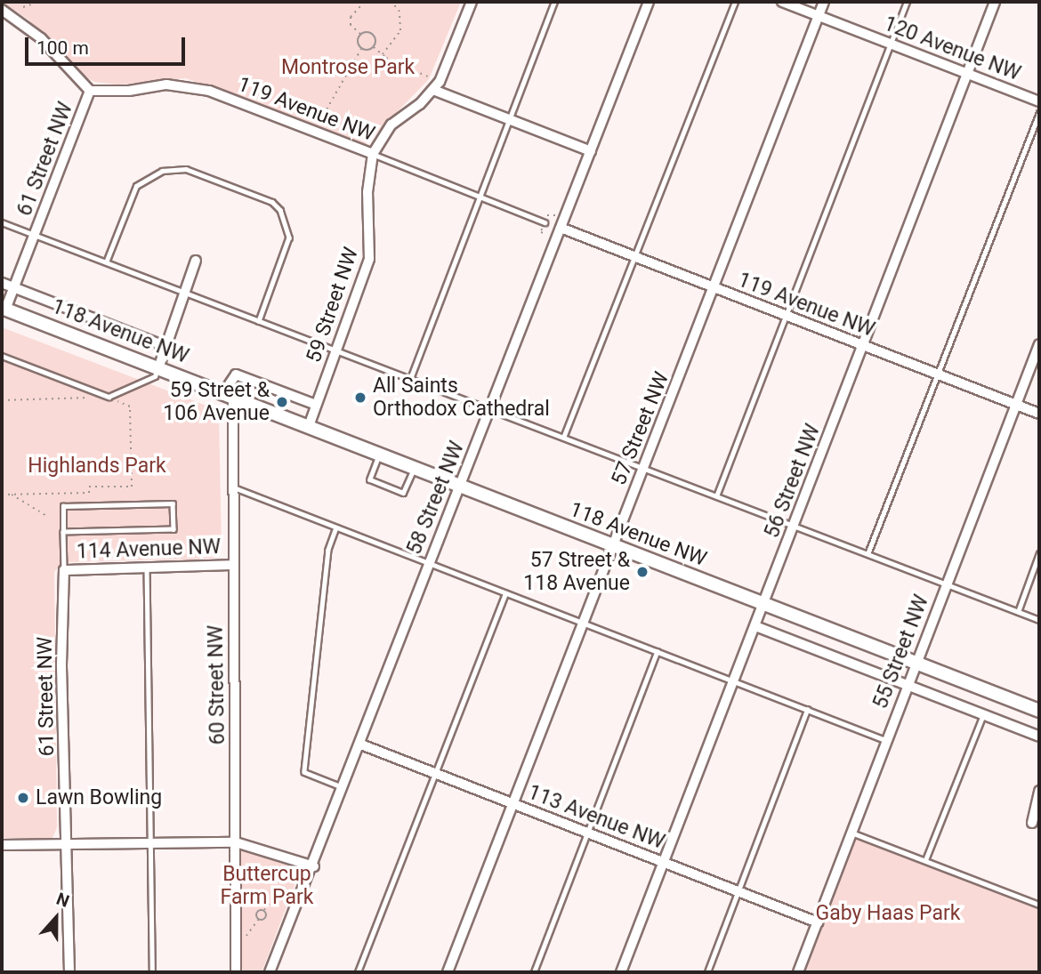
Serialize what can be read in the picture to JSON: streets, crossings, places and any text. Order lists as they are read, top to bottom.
{
  "streets": {
    "main road": ["118 Avenue NW"],
    "street": [
      "120 Avenue NW",
      "119 Avenue NW",
      "61 Street NW",
      "59 Street NW",
      "57 Street NW",
      "56 Street NW",
      "58 Street NW",
      "114 Avenue NW",
      "55 Street NW",
      "60 Street NW",
      "113 Avenue NW"
    ]
  },
  "crossings": [
    ["120 Avenue NW", "57 Street NW"],
    ["120 Avenue NW", "56 Street NW"],
    ["119 Avenue NW", "61 Street NW"],
    ["119 Avenue NW", "59 Street NW"],
    ["119 Avenue NW", "57 Street NW"],
    ["119 Avenue NW", "56 Street NW"],
    ["119 Avenue NW", "58 Street NW"],
    ["119 Avenue NW", "55 Street NW"],
    ["61 Street NW", "118 Avenue NW"],
    ["61 Street NW", "114 Avenue NW"],
    ["59 Street NW", "118 Avenue NW"],
    ["118 Avenue NW", "57 Street NW"],
    ["118 Avenue NW", "56 Street NW"],
    ["118 Avenue NW", "58 Street NW"],
    ["118 Avenue NW", "55 Street NW"],
    ["118 Avenue NW", "60 Street NW"],
    ["57 Street NW", "113 Avenue NW"],
    ["56 Street NW", "113 Avenue NW"],
    ["58 Street NW", "113 Avenue NW"],
    ["114 Avenue NW", "60 Street NW"],
    ["55 Street NW", "113 Avenue NW"]
  ],
  "parks": [
    "Montrose Park",
    "Highlands Park",
    "Buttercup Farm Park",
    "Gaby Haas Park"
  ],
  "places": [
    "All Saints Orthodox Cathedral",
    "59 Street & 106 Avenue",
    "57 Street & 118 Avenue",
    "Lawn Bowling"
  ],
  "scale_bar": "100 m",
  "north": "top"
}
